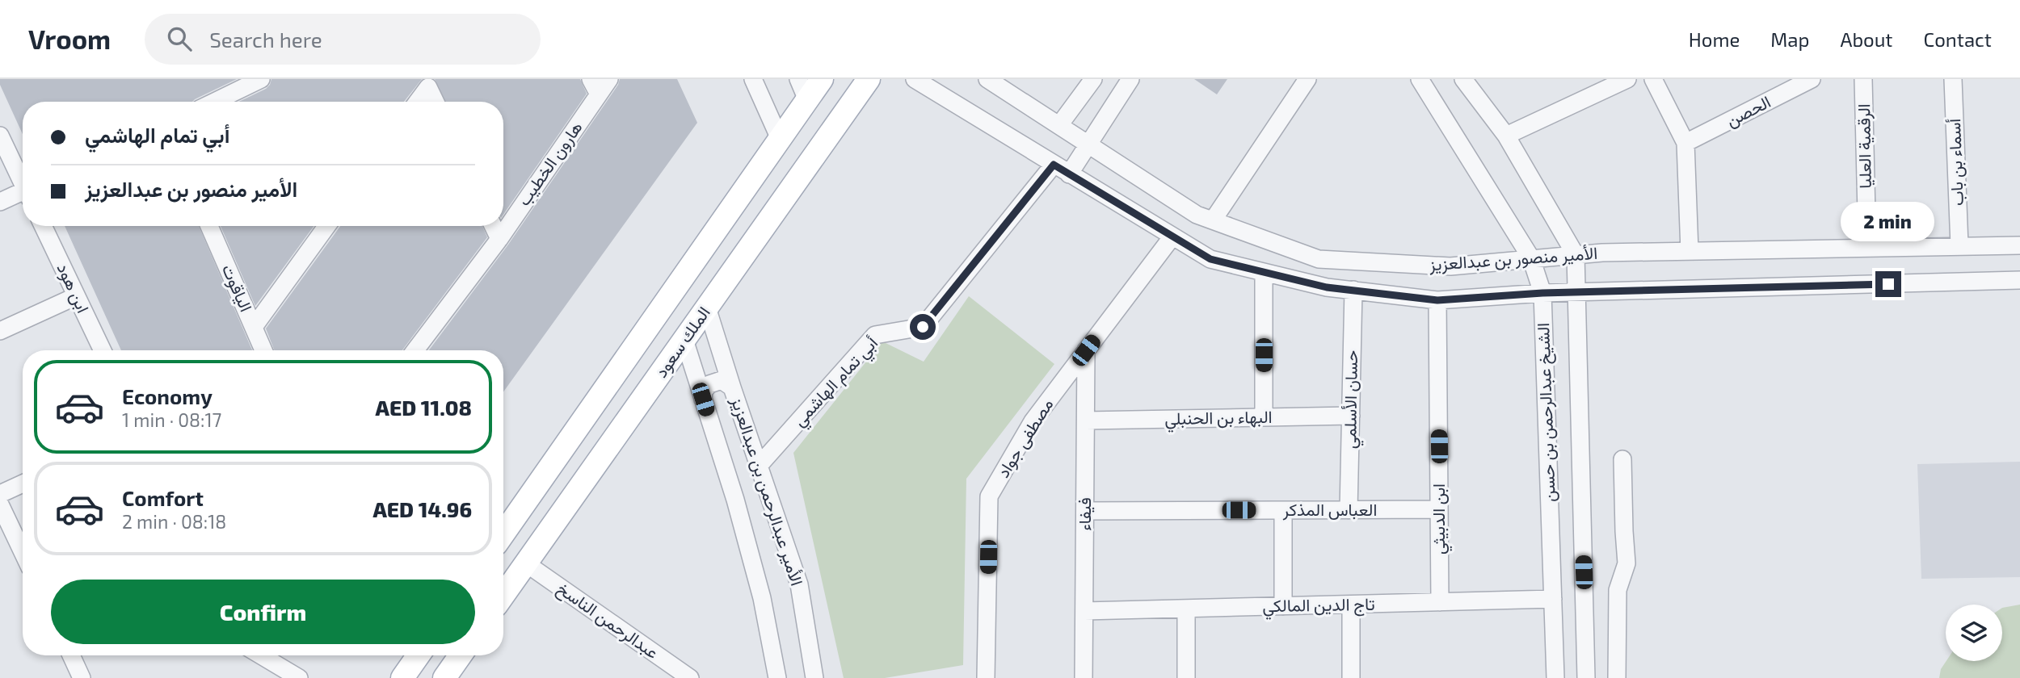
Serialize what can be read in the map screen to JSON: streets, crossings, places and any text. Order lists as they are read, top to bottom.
{
  "streets": {
    "main road": ["الملك سعود"],
    "street": [
      "الحصن",
      "الرقمية العليا",
      "أسماء بن باب",
      "هارون الخطيب",
      "الأمير منصور بن عبدالعزيز",
      "ابن هود",
      "الياقوت",
      "أبي تمام الهاشمي",
      "حسان الأسلمي",
      "الشيخ عبدالرحمن بن حسن",
      "البهاء بن الحنبلي",
      "مصطفى جواد",
      "الأمير عبدالرحمن بن عبدالعزيز",
      "العباس المذكر",
      "فيفاء",
      "ابن الدبيثي",
      "تاج الدين المالكي",
      "عبدالرحمن الناسخ"
    ]
  },
  "crossings": [
    ["الرقمية العليا", "الأمير منصور بن عبدالعزيز"],
    ["أسماء بن باب", "الأمير منصور بن عبدالعزيز"],
    ["الأمير منصور بن عبدالعزيز", "أبي تمام الهاشمي"],
    ["الأمير منصور بن عبدالعزيز", "حسان الأسلمي"],
    ["الأمير منصور بن عبدالعزيز", "الشيخ عبدالرحمن بن حسن"],
    ["الأمير منصور بن عبدالعزيز", "مصطفى جواد"],
    ["الأمير منصور بن عبدالعزيز", "ابن الدبيثي"],
    ["الملك سعود", "الأمير عبدالرحمن بن عبدالعزيز"],
    ["الملك سعود", "عبدالرحمن الناسخ"],
    ["أبي تمام الهاشمي", "الأمير عبدالرحمن بن عبدالعزيز"],
    ["حسان الأسلمي", "البهاء بن الحنبلي"],
    ["حسان الأسلمي", "العباس المذكر"],
    ["الشيخ عبدالرحمن بن حسن", "تاج الدين المالكي"],
    ["البهاء بن الحنبلي", "فيفاء"],
    ["مصطفى جواد", "فيفاء"],
    ["العباس المذكر", "فيفاء"],
    ["العباس المذكر", "ابن الدبيثي"],
    ["فيفاء", "تاج الدين المالكي"],
    ["ابن الدبيثي", "تاج الدين المالكي"]
  ],
  "page": {
    "header": "Vroom",
    "search": "Search here",
    "nav": [
      "Home",
      "Map",
      "About",
      "Contact"
    ],
    "banner": ["أبي تمام الهاشمي", "الأمير منصور بن عبدالعزيز"],
    "bubble": "2 min",
    "list": [
      {
        "name": "Economy",
        "note": "1 min · 08:17",
        "value": "AED 11.08"
      },
      {
        "name": "Comfort",
        "note": "2 min · 08:18",
        "value": "AED 14.96"
      }
    ],
    "buttons": "Confirm"
  }
}
